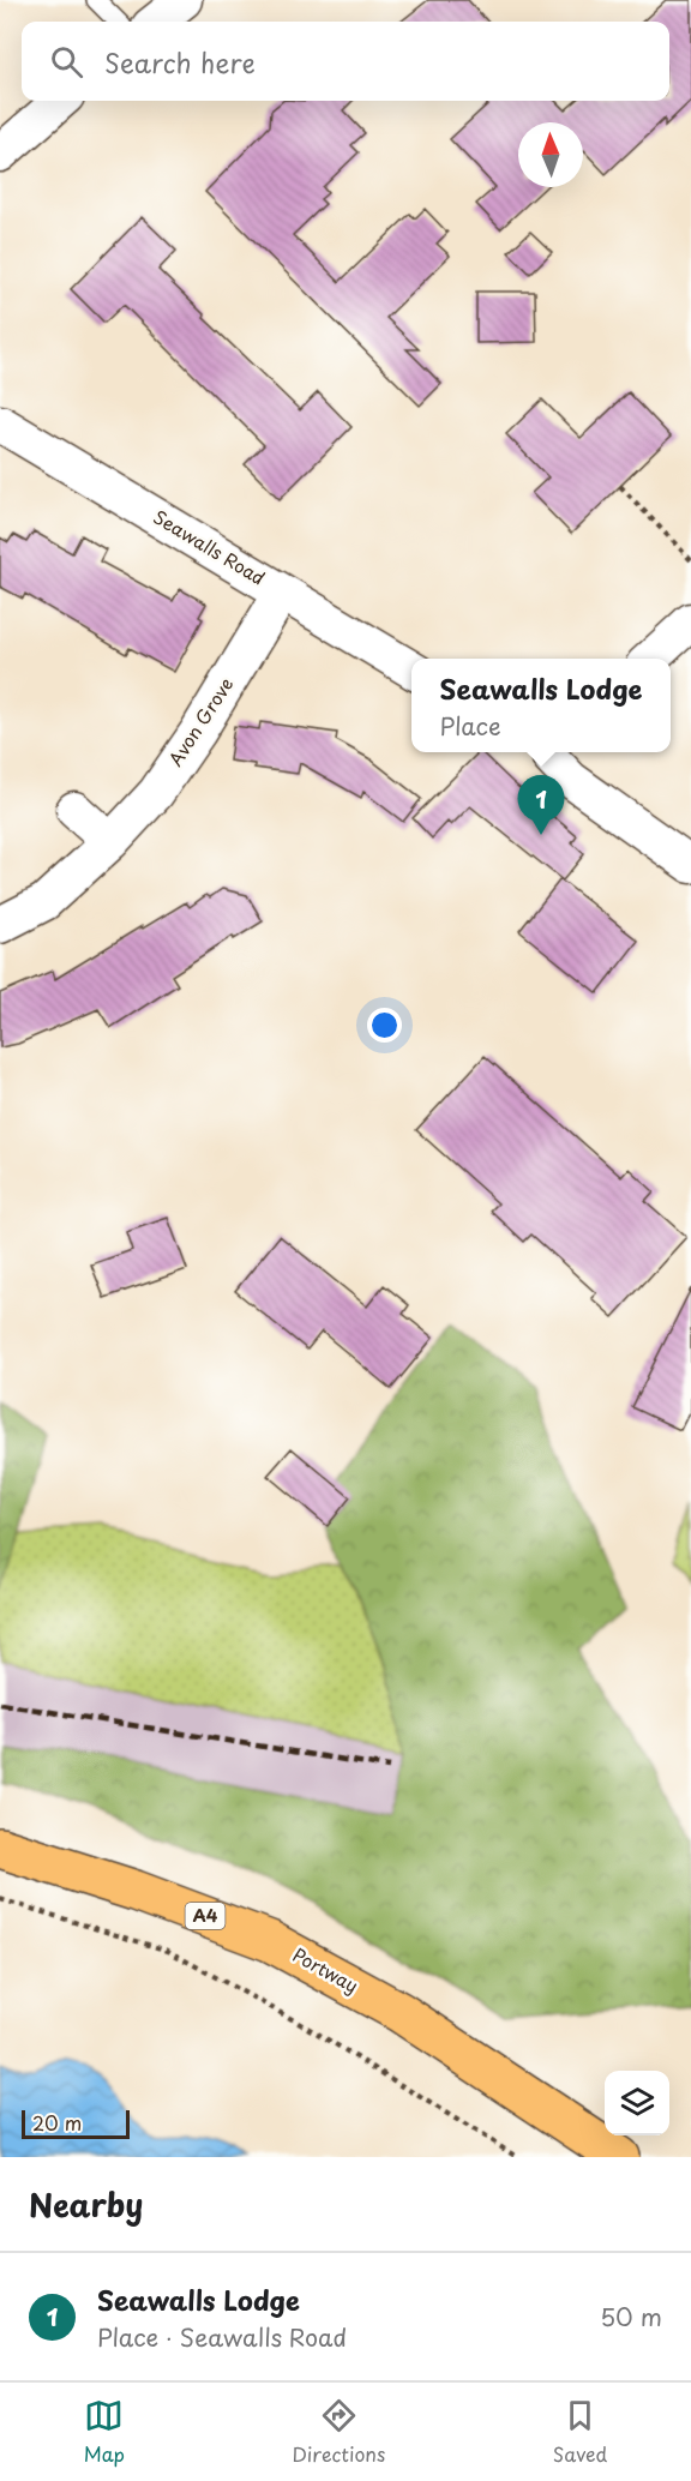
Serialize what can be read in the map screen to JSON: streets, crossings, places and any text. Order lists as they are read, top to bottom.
{
  "streets": {
    "highway": ["A4", "Portway"],
    "street": ["Seawalls Road", "Avon Grove"]
  },
  "crossings": [
    ["Seawalls Road", "Avon Grove"]
  ],
  "scale_bar": "20 m",
  "north": "top",
  "page": {
    "search": "Search here",
    "popup": ["Seawalls Lodge", "Place"],
    "pins": "1",
    "scale": "20 m",
    "heading": "Nearby",
    "list": [
      {
        "mark": "1",
        "name": "Seawalls Lodge",
        "note": "Place · Seawalls Road",
        "value": "50 m"
      }
    ],
    "nav": ["Map", "Directions", "Saved"]
  }
}
